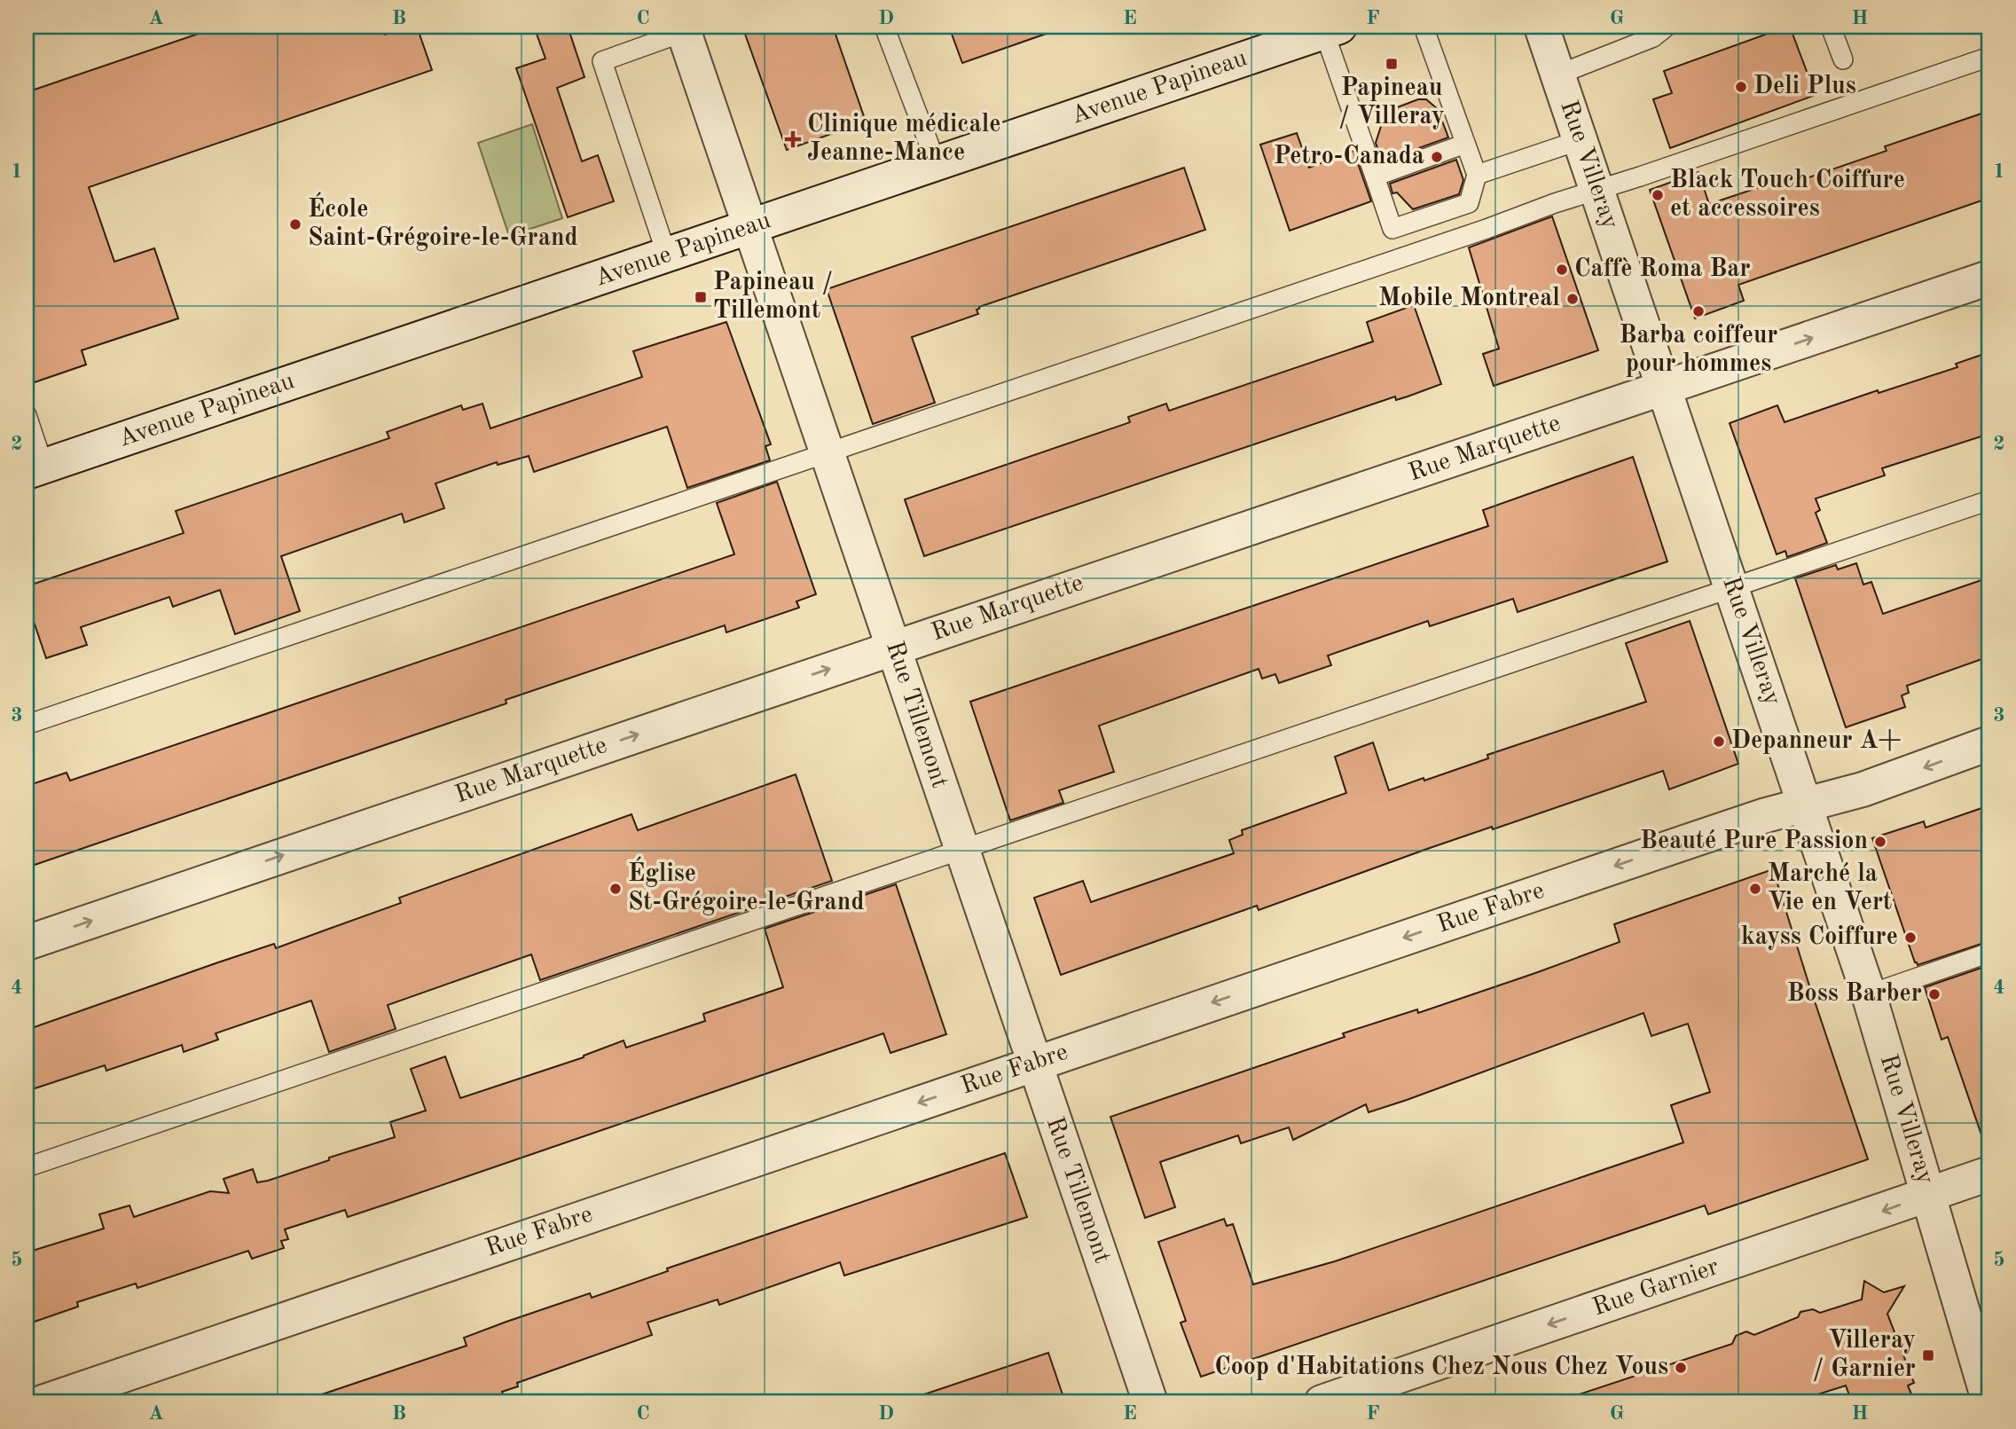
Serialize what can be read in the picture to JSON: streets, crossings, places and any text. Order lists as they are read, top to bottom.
{
  "streets": {
    "street": [
      "Avenue Papineau",
      "Rue Villeray",
      "Rue Marquette",
      "Rue Tillemont",
      "Rue Fabre",
      "Rue Garnier"
    ]
  },
  "crossings": [
    ["Avenue Papineau", "Rue Tillemont"],
    ["Rue Villeray", "Rue Marquette"],
    ["Rue Villeray", "Rue Fabre"],
    ["Rue Villeray", "Rue Garnier"],
    ["Rue Marquette", "Rue Tillemont"],
    ["Rue Tillemont", "Rue Fabre"]
  ],
  "one_way": ["Rue Marquette", "Rue Fabre", "Rue Garnier"],
  "places": {
    "transit": ["Papineau / Villeray", "Papineau / Tillemont", "Villeray / Garnier"],
    "other": [
      "Deli Plus",
      "Petro-Canada",
      "Black Touch Coiffure et accessoires",
      "École Saint-Grégoire-le-Grand",
      "Caffè Roma Bar",
      "Mobile Montreal",
      "Barba coiffeur pour hommes",
      "Depanneur A+",
      "Beauté Pure Passion",
      "Église St-Grégoire-le-Grand",
      "Marché la Vie en Vert",
      "kayss Coiffure",
      "Boss Barber",
      "Coop d'Habitations Chez Nous Chez Vous"
    ],
    "health": ["Clinique médicale Jeanne-Mance"]
  },
  "grid": {
    "columns": [
      "A",
      "B",
      "C",
      "D",
      "E",
      "F",
      "G",
      "H"
    ],
    "rows": [
      "1",
      "2",
      "3",
      "4",
      "5"
    ]
  }
}
